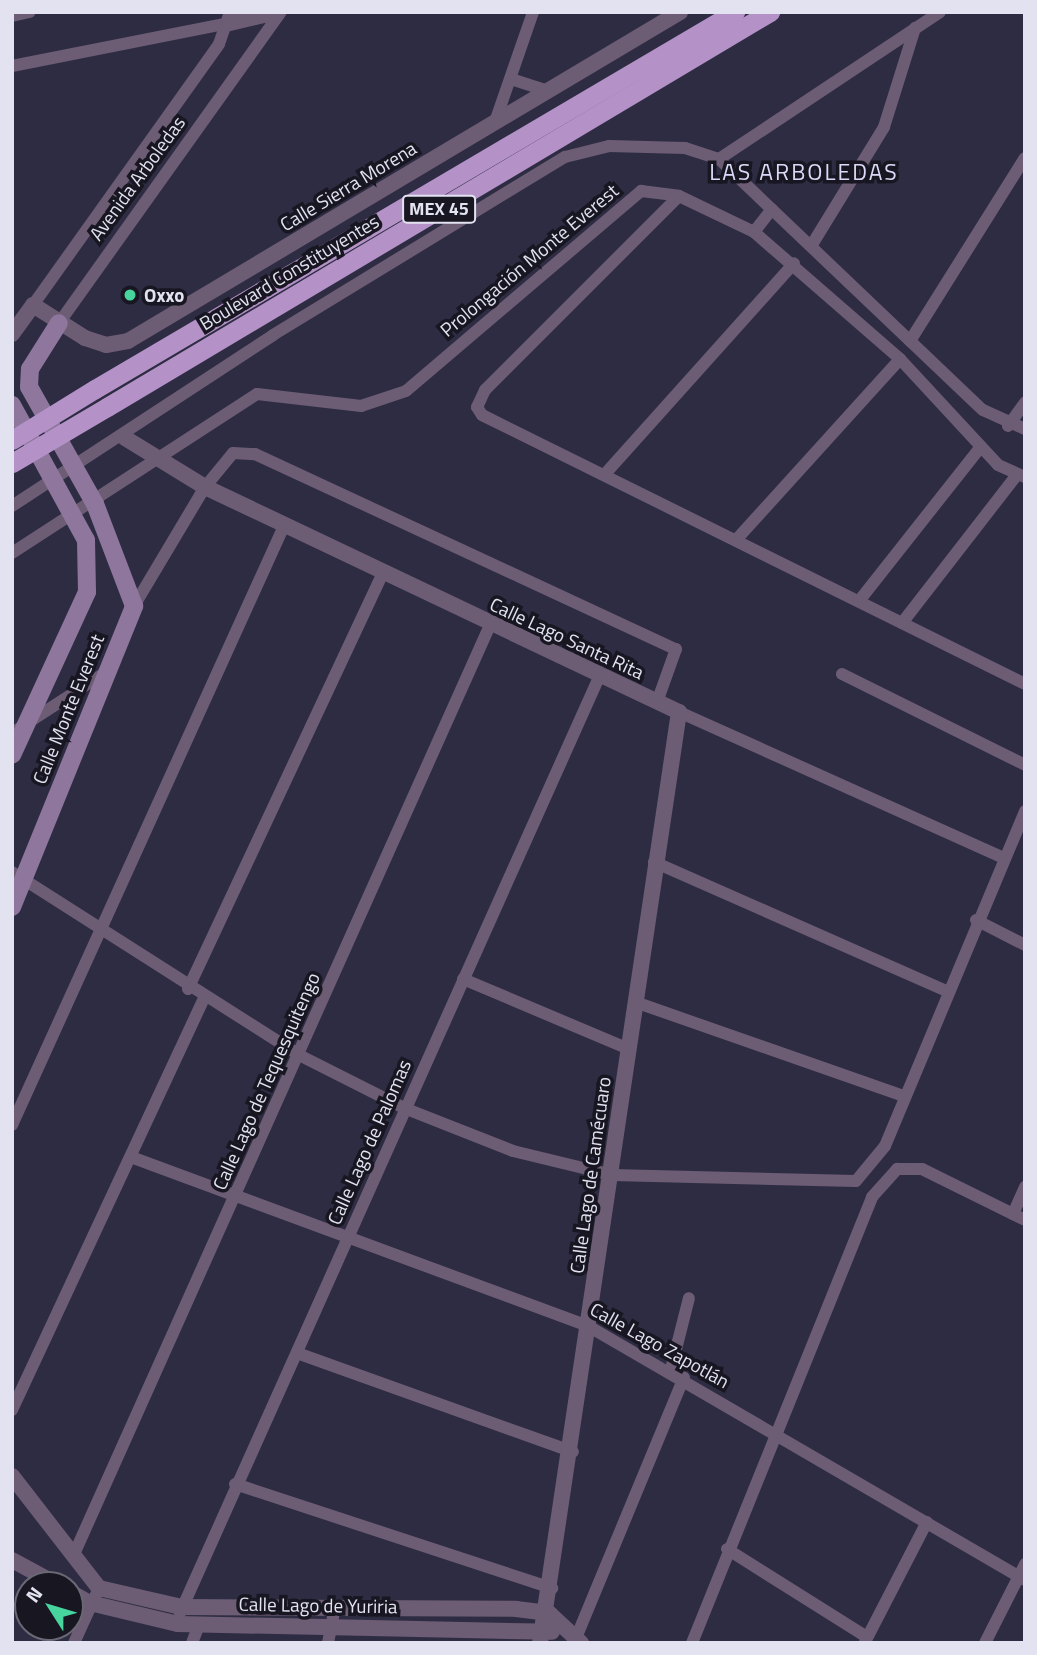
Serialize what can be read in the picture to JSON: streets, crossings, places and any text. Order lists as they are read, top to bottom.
{
  "streets": {
    "highway": ["MEX 45", "Boulevard Constituyentes"],
    "main road": ["Avenida Arboledas", "Calle Monte Everest"],
    "street": [
      "Calle Sierra Morena",
      "Prolongación Monte Everest",
      "Calle Lago Santa Rita",
      "Calle Lago de Tequesquitengo",
      "Calle Lago de Palomas",
      "Calle Lago de Camécuaro",
      "Calle Lago Zapotlán",
      "Calle Lago de Yuriria"
    ]
  },
  "crossings": [
    ["Avenida Arboledas", "Calle Sierra Morena"],
    ["Prolongación Monte Everest", "Calle Lago Santa Rita"],
    ["Calle Lago Santa Rita", "Calle Monte Everest"],
    ["Calle Lago Santa Rita", "Calle Lago de Tequesquitengo"],
    ["Calle Lago Santa Rita", "Calle Lago de Palomas"],
    ["Calle Lago Santa Rita", "Calle Lago de Camécuaro"],
    ["Calle Lago de Tequesquitengo", "Calle Lago Zapotlán"],
    ["Calle Lago de Palomas", "Calle Lago Zapotlán"],
    ["Calle Lago de Palomas", "Calle Lago de Yuriria"],
    ["Calle Lago de Camécuaro", "Calle Lago Zapotlán"],
    ["Calle Lago de Camécuaro", "Calle Lago de Yuriria"]
  ],
  "districts": ["LAS ARBOLEDAS"],
  "places": ["Oxxo"],
  "north": "top left"
}
